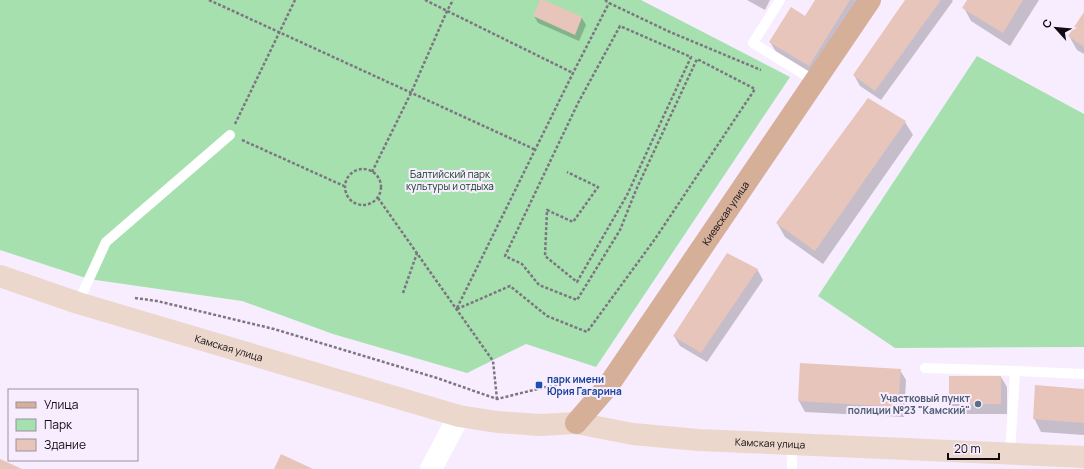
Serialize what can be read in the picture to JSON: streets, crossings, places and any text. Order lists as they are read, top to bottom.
{
  "streets": {
    "main road": ["Киевская улица", "Камская улица"]
  },
  "crossings": [
    ["Киевская улица", "Камская улица"]
  ],
  "parks": ["Балтийский парк культуры и отдыха"],
  "places": {
    "transit": ["парк имени Юрия Гагарина"],
    "other": ["Участковый пункт полиции №23 \"Камский\""]
  },
  "legend": ["Улица", "Парк", "Здание"],
  "scale_bar": "20 m",
  "north": "top left"
}
